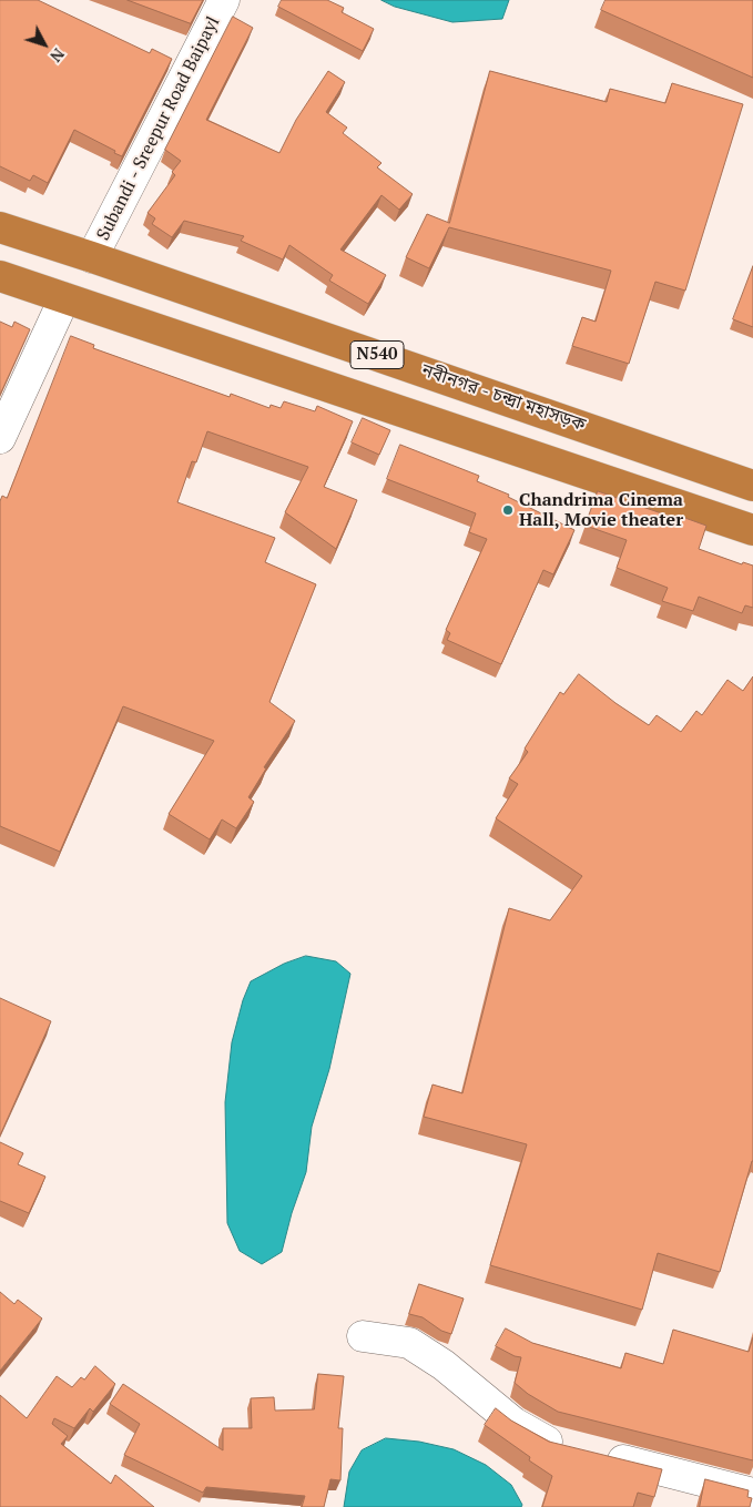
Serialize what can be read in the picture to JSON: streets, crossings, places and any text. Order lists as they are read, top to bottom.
{
  "streets": {
    "highway": ["N540", "নবীনগর - চন্দ্রা মহাসড়ক"],
    "street": ["Subandi - Sreepur Road Baipayl"]
  },
  "crossings": [
    ["Subandi - Sreepur Road Baipayl", "নবীনগর - চন্দ্রা মহাসড়ক"]
  ],
  "places": ["Chandrima Cinema Hall, Movie theater"],
  "north": "bottom right"
}
